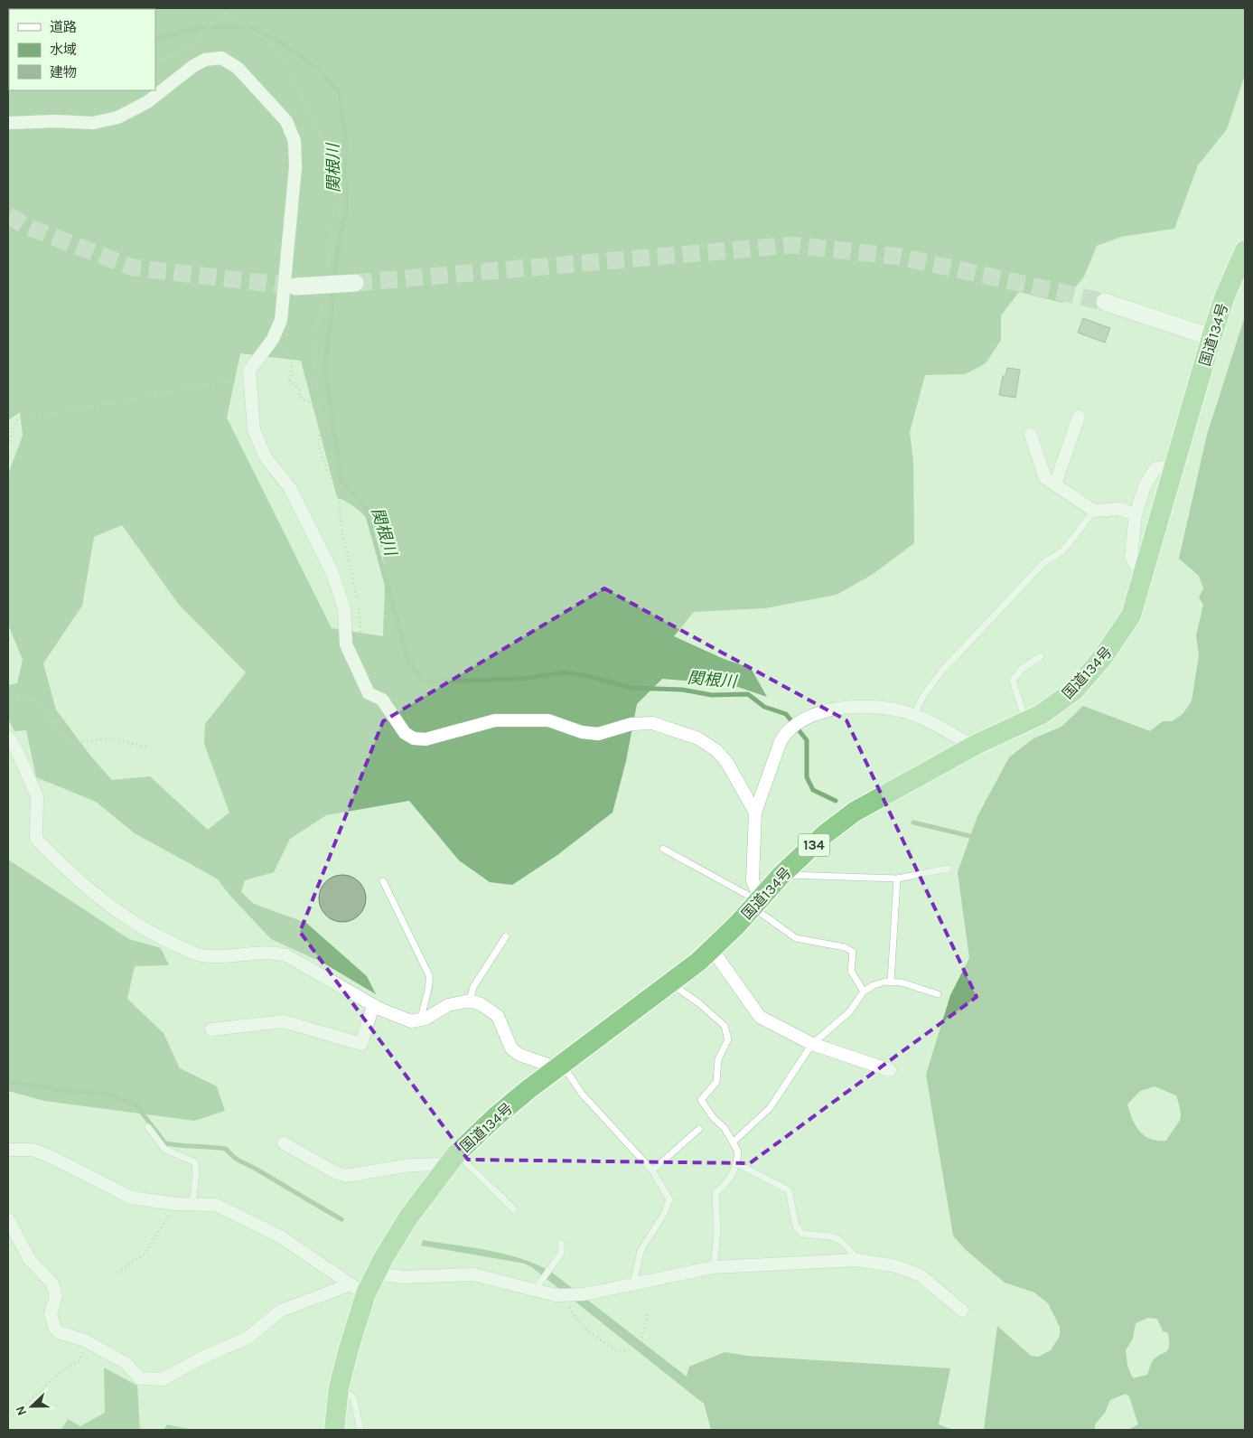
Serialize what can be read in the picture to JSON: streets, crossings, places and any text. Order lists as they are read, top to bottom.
{
  "streets": {
    "highway": ["国道134号", "134"]
  },
  "water": ["関根川"],
  "legend": ["道路", "水域", "建物"],
  "north": "left"
}
